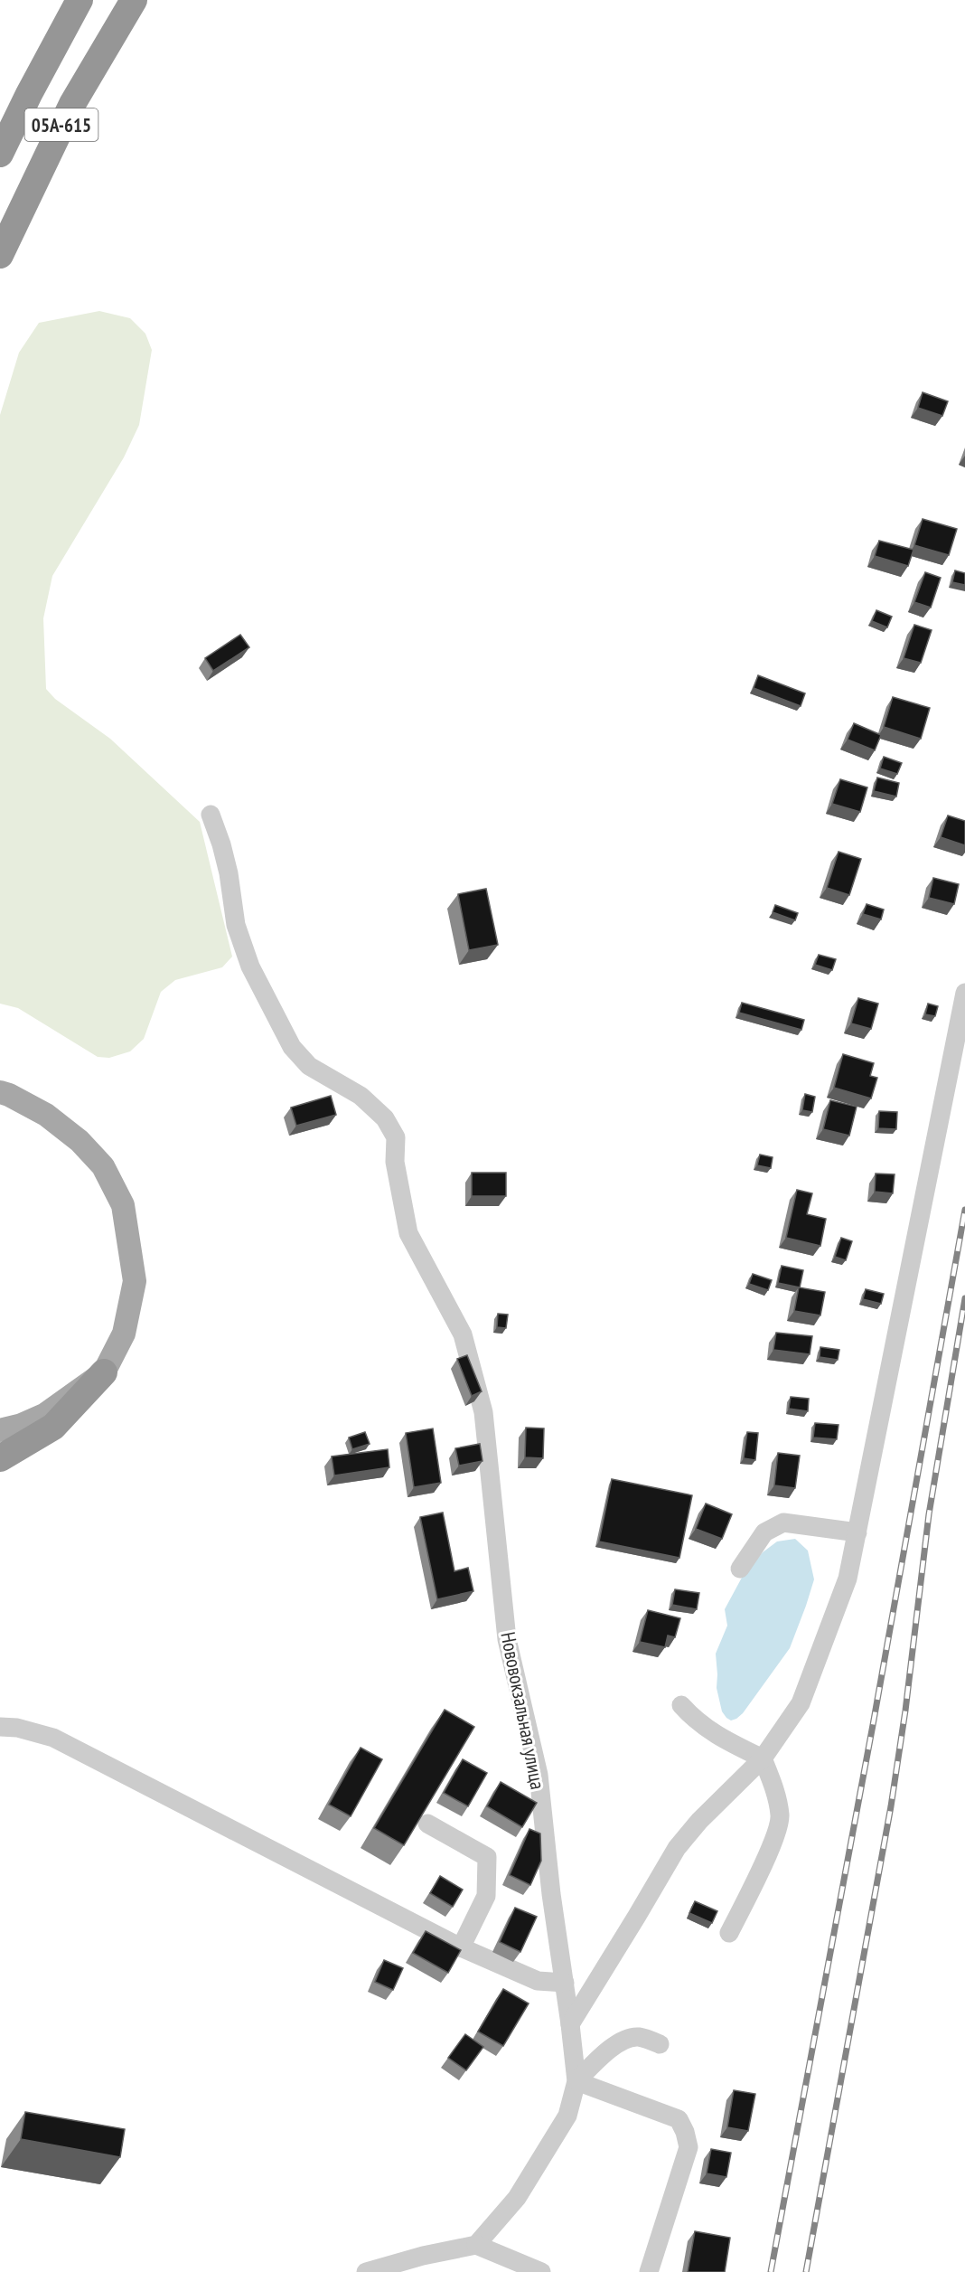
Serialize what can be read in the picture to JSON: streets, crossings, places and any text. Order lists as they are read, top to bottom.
{
  "streets": {
    "highway": ["05А-615"],
    "street": ["Нововокзальная улица"]
  }
}
